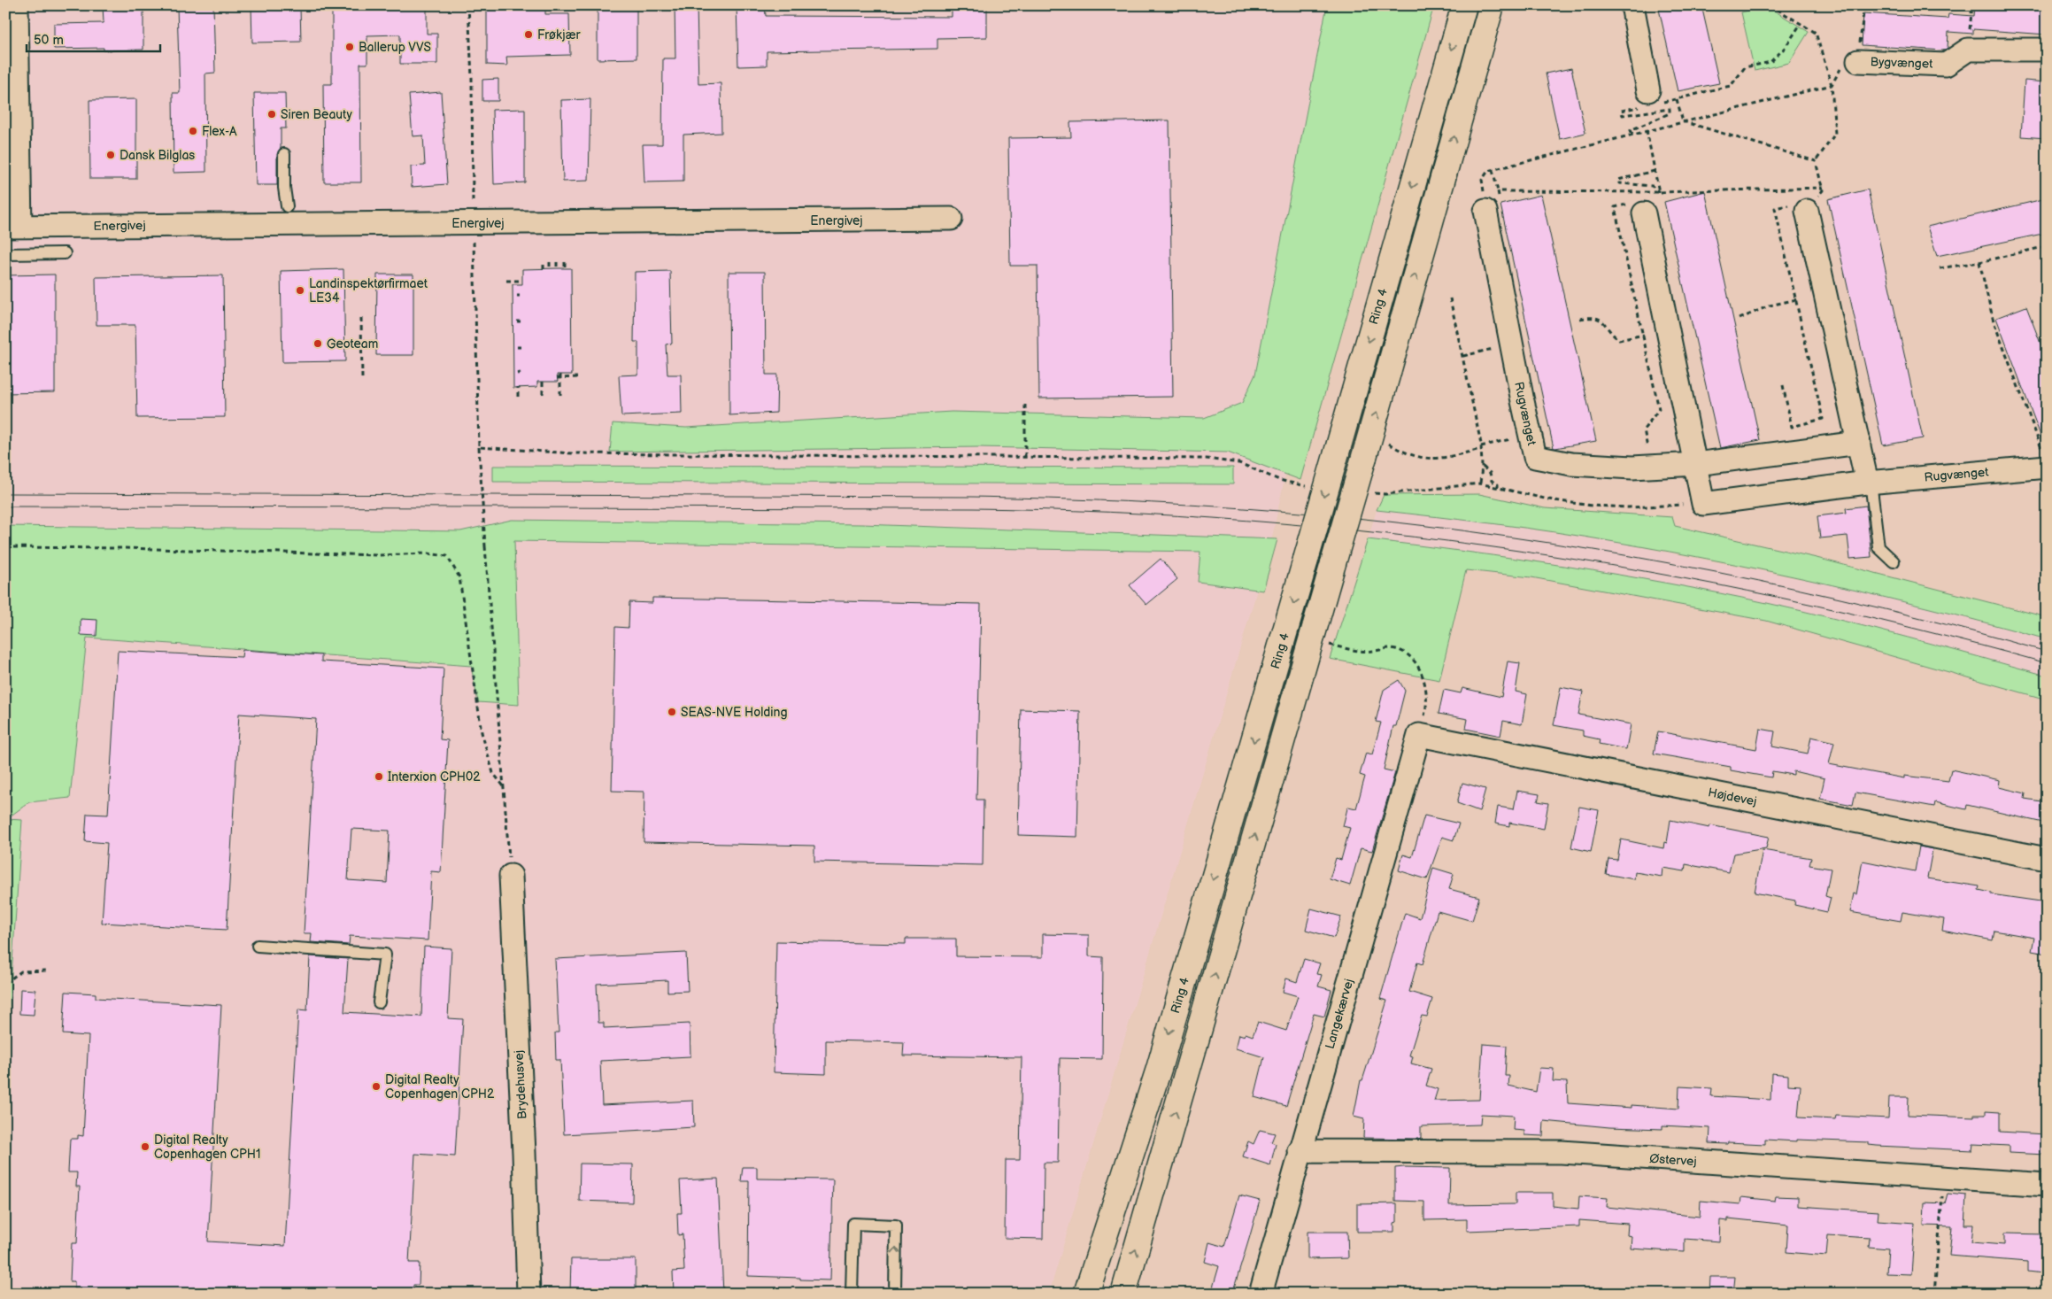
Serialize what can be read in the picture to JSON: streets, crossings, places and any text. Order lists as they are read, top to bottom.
{
  "streets": {
    "main road": ["Ring 4"],
    "street": [
      "Bygvænget",
      "Energivej",
      "Rugvænget",
      "Højdevej",
      "Langekærvej",
      "Brydehusvej",
      "Østervej"
    ]
  },
  "crossings": [
    ["Højdevej", "Langekærvej"],
    ["Langekærvej", "Østervej"]
  ],
  "places": [
    "Frøkjær",
    "Ballerup VVS",
    "Siren Beauty",
    "Flex-A",
    "Dansk Bilglas",
    "Landinspektørfirmaet LE34",
    "Geoteam",
    "SEAS-NVE Holding",
    "Interxion CPH02",
    "Digital Realty Copenhagen CPH2",
    "Digital Realty Copenhagen CPH1"
  ],
  "scale_bar": "50 m"
}
